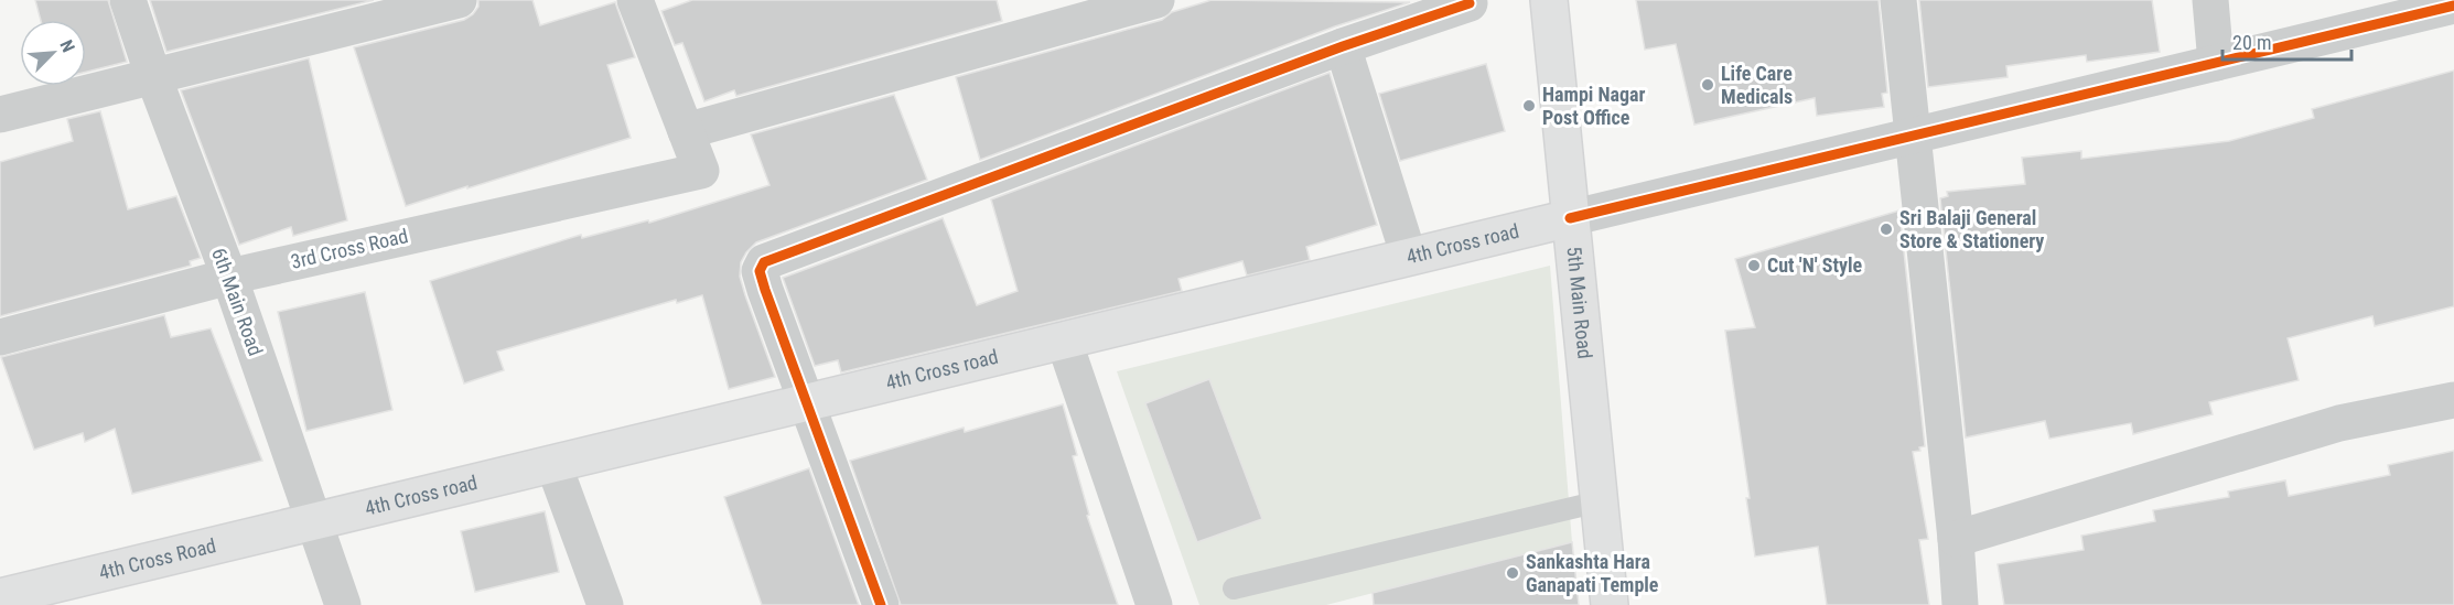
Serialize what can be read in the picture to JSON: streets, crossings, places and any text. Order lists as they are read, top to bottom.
{
  "streets": {
    "main road": ["4th Cross road", "5th Main Road", "4th Cross Road"],
    "street": ["3rd Cross Road", "6th Main Road"]
  },
  "crossings": [
    ["4th Cross road", "6th Main Road"],
    ["4th Cross road", "5th Main Road"],
    ["4th Cross road", "4th Cross Road"],
    ["3rd Cross Road", "6th Main Road"],
    ["6th Main Road", "4th Cross Road"]
  ],
  "places": [
    "Life Care Medicals",
    "Hampi Nagar Post Office",
    "Sri Balaji General Store & Stationery",
    "Cut 'N' Style",
    "Sankashta Hara Ganapati Temple"
  ],
  "scale_bar": "20 m",
  "north": "top right"
}
